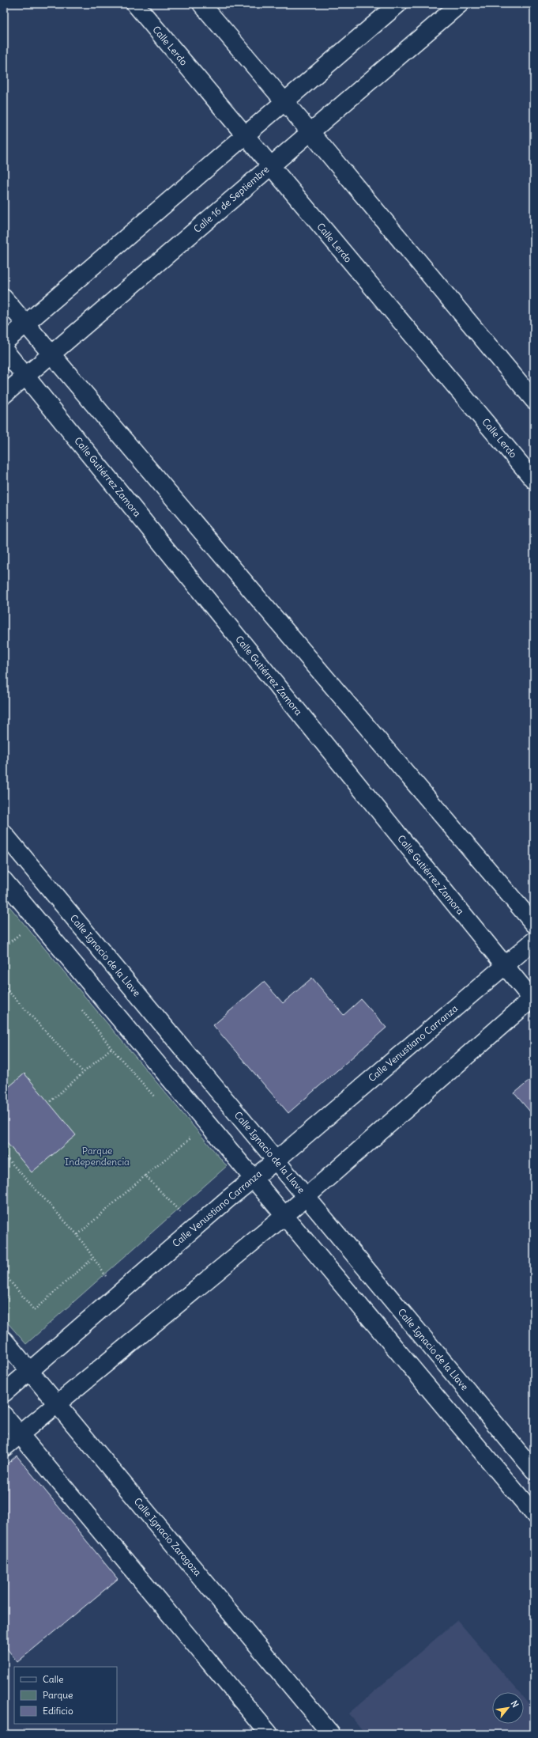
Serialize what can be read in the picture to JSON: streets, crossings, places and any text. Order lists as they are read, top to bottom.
{
  "streets": {
    "street": [
      "Calle Lerdo",
      "Calle 16 de Septiembre",
      "Calle Gutiérrez Zamora",
      "Calle Ignacio de la Llave",
      "Calle Venustiano Carranza",
      "Calle Ignacio Zaragoza"
    ]
  },
  "crossings": [
    ["Calle Lerdo", "Calle 16 de Septiembre"],
    ["Calle 16 de Septiembre", "Calle Gutiérrez Zamora"],
    ["Calle Gutiérrez Zamora", "Calle Venustiano Carranza"],
    ["Calle Ignacio de la Llave", "Calle Venustiano Carranza"],
    ["Calle Venustiano Carranza", "Calle Ignacio Zaragoza"]
  ],
  "parks": ["Parque Independencia"],
  "legend": ["Calle", "Parque", "Edificio"],
  "north": "top right"
}
